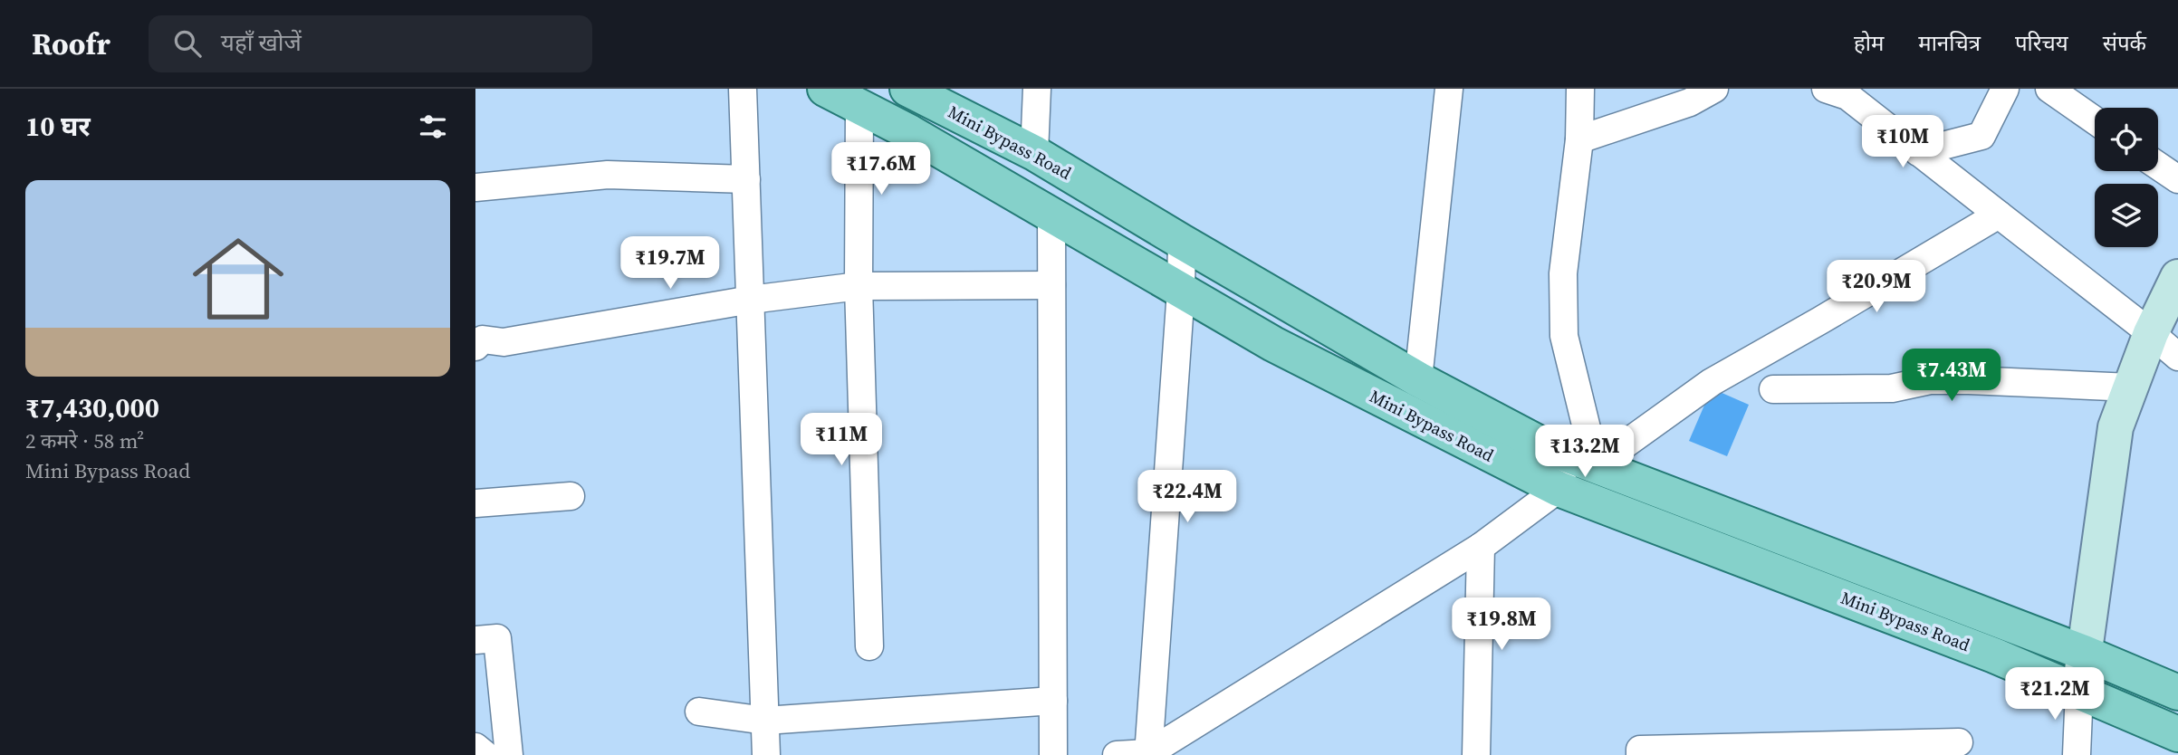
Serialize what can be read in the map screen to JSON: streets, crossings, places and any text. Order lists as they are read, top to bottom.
{
  "streets": {
    "main road": ["Mini Bypass Road"]
  },
  "page": {
    "header": "Roofr",
    "search": "यहाँ खोजें",
    "nav": [
      "होम",
      "मानचित्र",
      "परिचय",
      "संपर्क"
    ],
    "heading": "10 घर",
    "price": [
      "₹10M",
      "₹17.6M",
      "₹19.7M",
      "₹20.9M",
      "₹7.43M",
      "₹11M",
      "₹13.2M",
      "₹22.4M",
      "₹19.8M",
      "₹21.2M"
    ],
    "list": [
      {
        "name": "₹7,430,000",
        "note": "2 कमरे · 58 m² · Mini Bypass Road"
      }
    ]
  }
}
